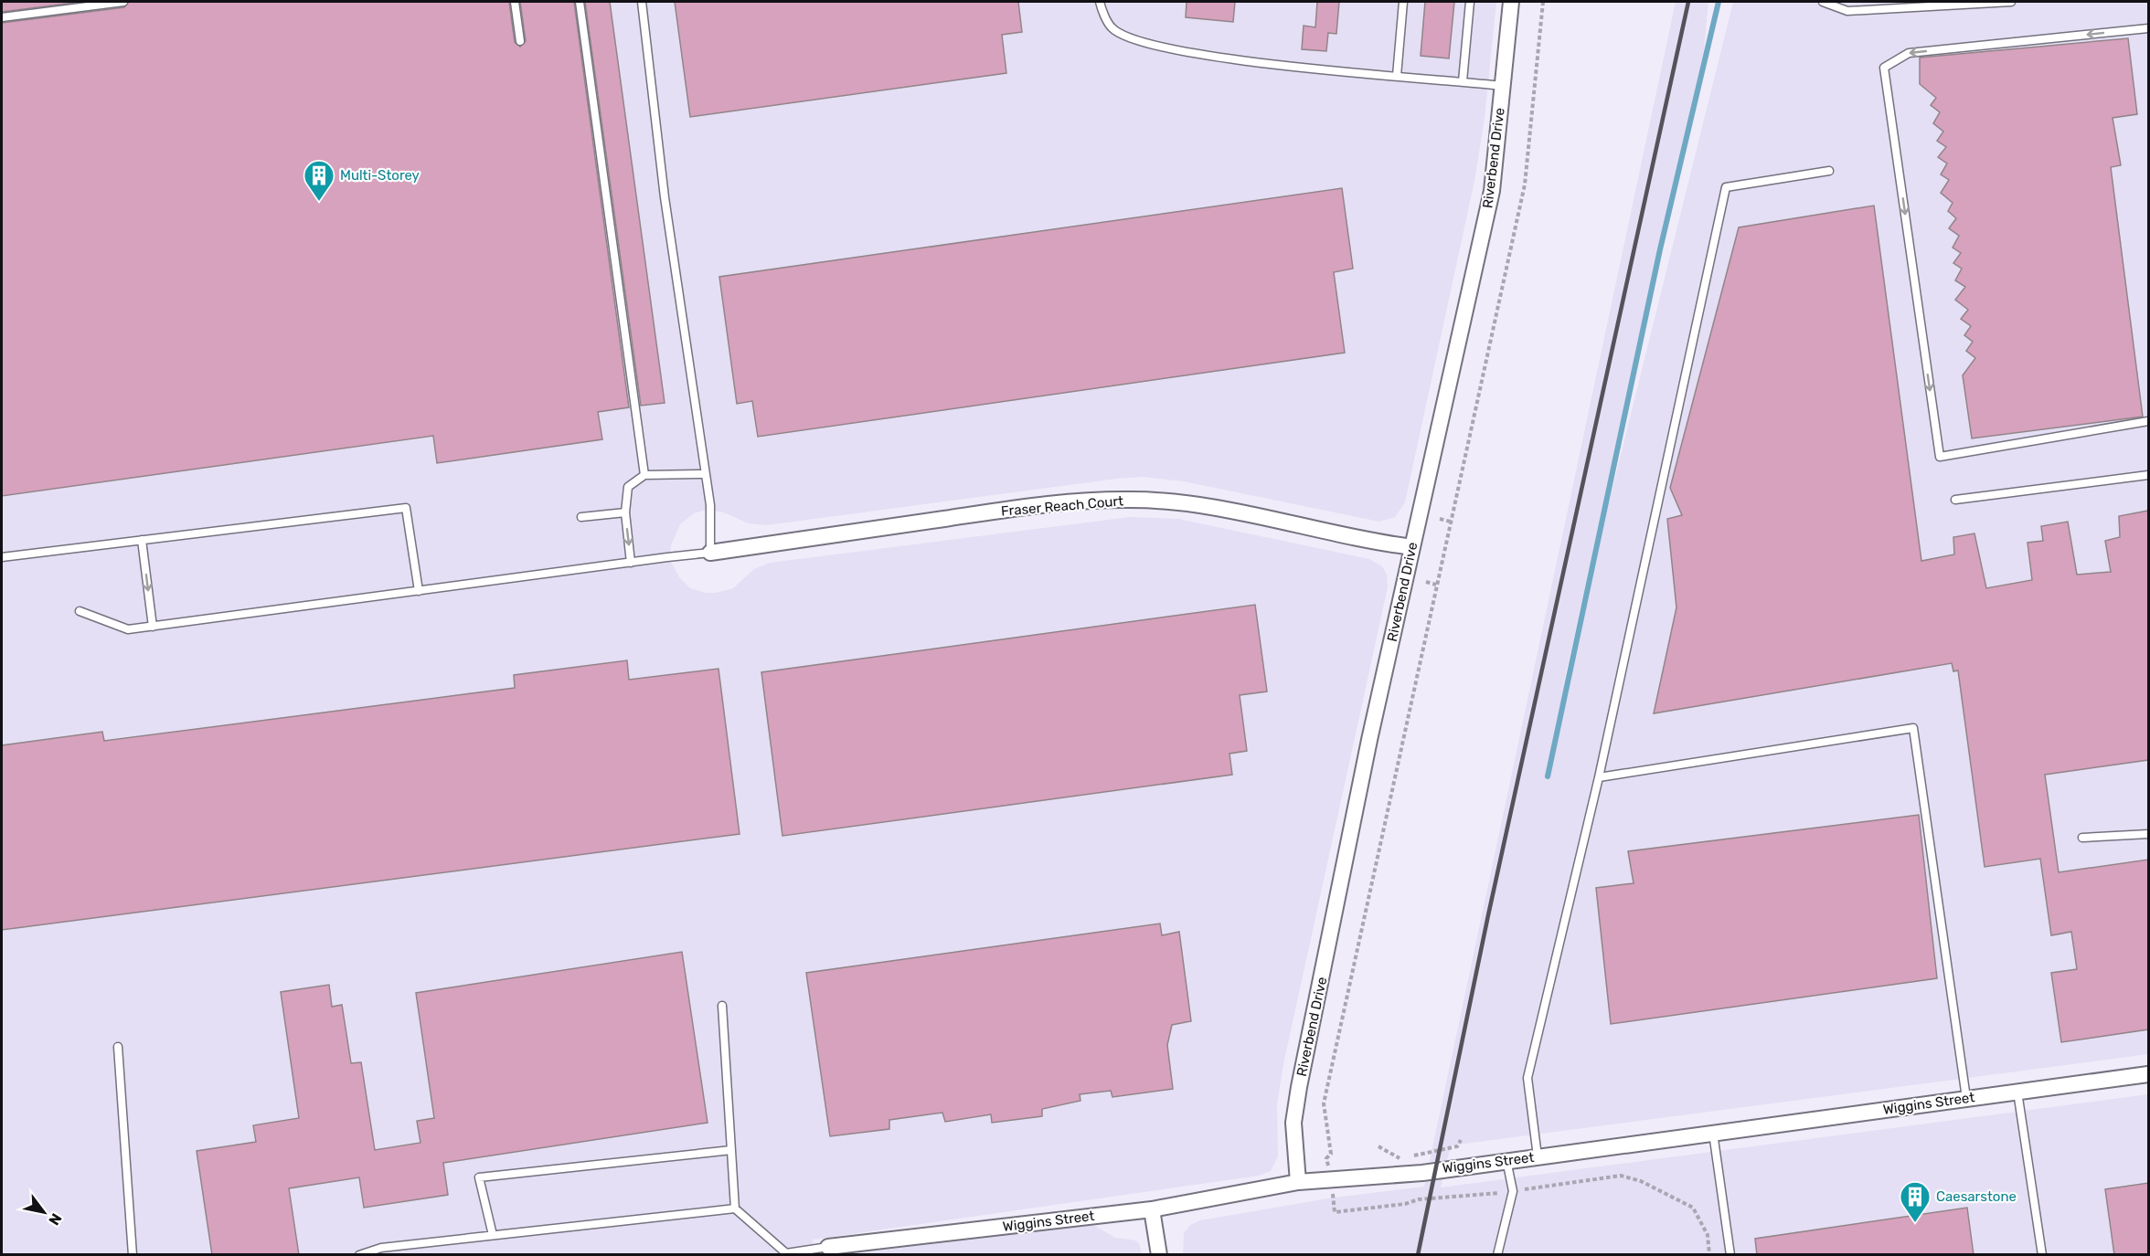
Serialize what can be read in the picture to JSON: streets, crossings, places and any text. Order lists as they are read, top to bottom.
{
  "streets": {
    "street": ["Riverbend Drive", "Fraser Reach Court", "Wiggins Street"]
  },
  "crossings": [
    ["Riverbend Drive", "Fraser Reach Court"],
    ["Riverbend Drive", "Wiggins Street"]
  ],
  "places": {
    "building": ["Multi-Storey", "Caesarstone"]
  },
  "north": "bottom right"
}
